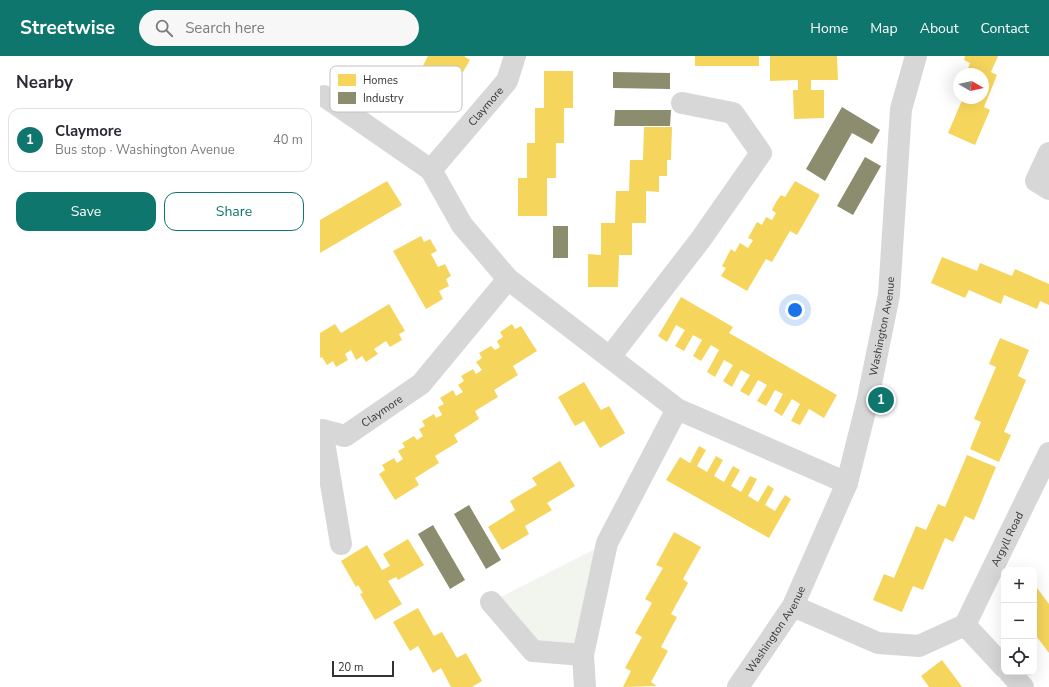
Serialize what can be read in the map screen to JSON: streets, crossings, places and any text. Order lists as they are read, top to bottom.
{
  "streets": {
    "street": ["Claymore", "Washington Avenue", "Argyll Road"]
  },
  "legend": ["Homes", "Industry"],
  "scale_bar": "20 m",
  "north": "right",
  "page": {
    "header": "Streetwise",
    "search": "Search here",
    "nav": [
      "Home",
      "Map",
      "About",
      "Contact"
    ],
    "heading": "Nearby",
    "list": [
      {
        "mark": "1",
        "name": "Claymore",
        "note": "Bus stop · Washington Avenue",
        "value": "40 m"
      }
    ],
    "buttons": ["Save", "Share"],
    "pins": "1",
    "map_buttons": ["+", "−"],
    "scale": "20 m"
  }
}
